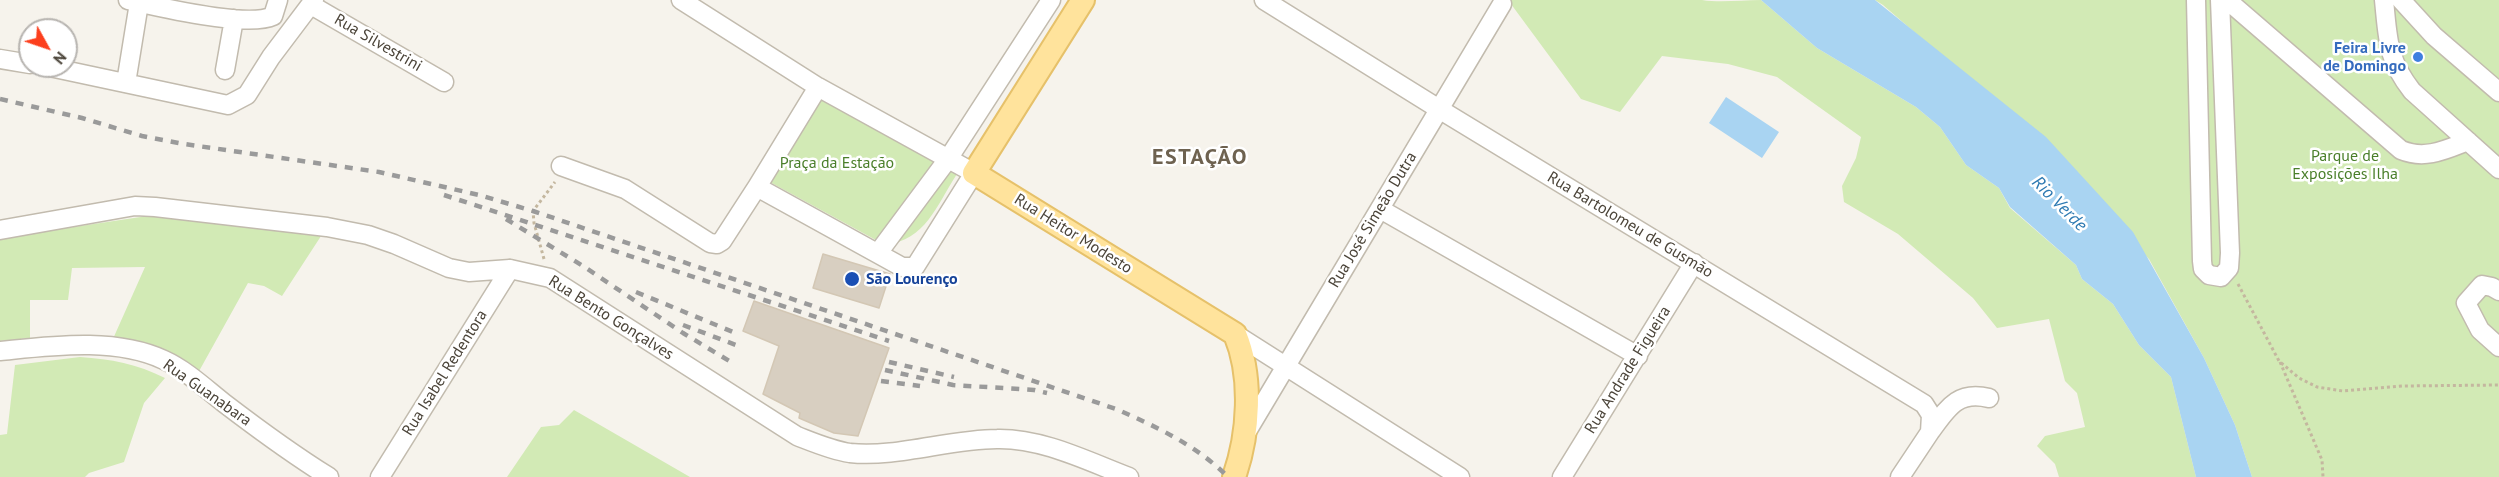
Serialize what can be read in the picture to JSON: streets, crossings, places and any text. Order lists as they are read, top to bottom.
{
  "streets": {
    "main road": ["Rua José Simeão Dutra", "Rua Heitor Modesto"],
    "street": [
      "Rua Silvestrini",
      "Rua Bartolomeu de Gusmão",
      "Rua Bento Gonçalves",
      "Rua Andrade Figueira",
      "Rua Isabel Redentora",
      "Rua Guanabara"
    ]
  },
  "crossings": [
    ["Rua José Simeão Dutra", "Rua Bartolomeu de Gusmão"],
    ["Rua José Simeão Dutra", "Rua Heitor Modesto"],
    ["Rua Bartolomeu de Gusmão", "Rua Andrade Figueira"],
    ["Rua Bento Gonçalves", "Rua Isabel Redentora"]
  ],
  "districts": ["ESTAÇÃO"],
  "water": ["Rio Verde"],
  "parks": ["Parque de Exposições Ilha", "Praça da Estação"],
  "places": ["Feira Livre de Domingo", "São Lourenço"],
  "north": "bottom right"
}
